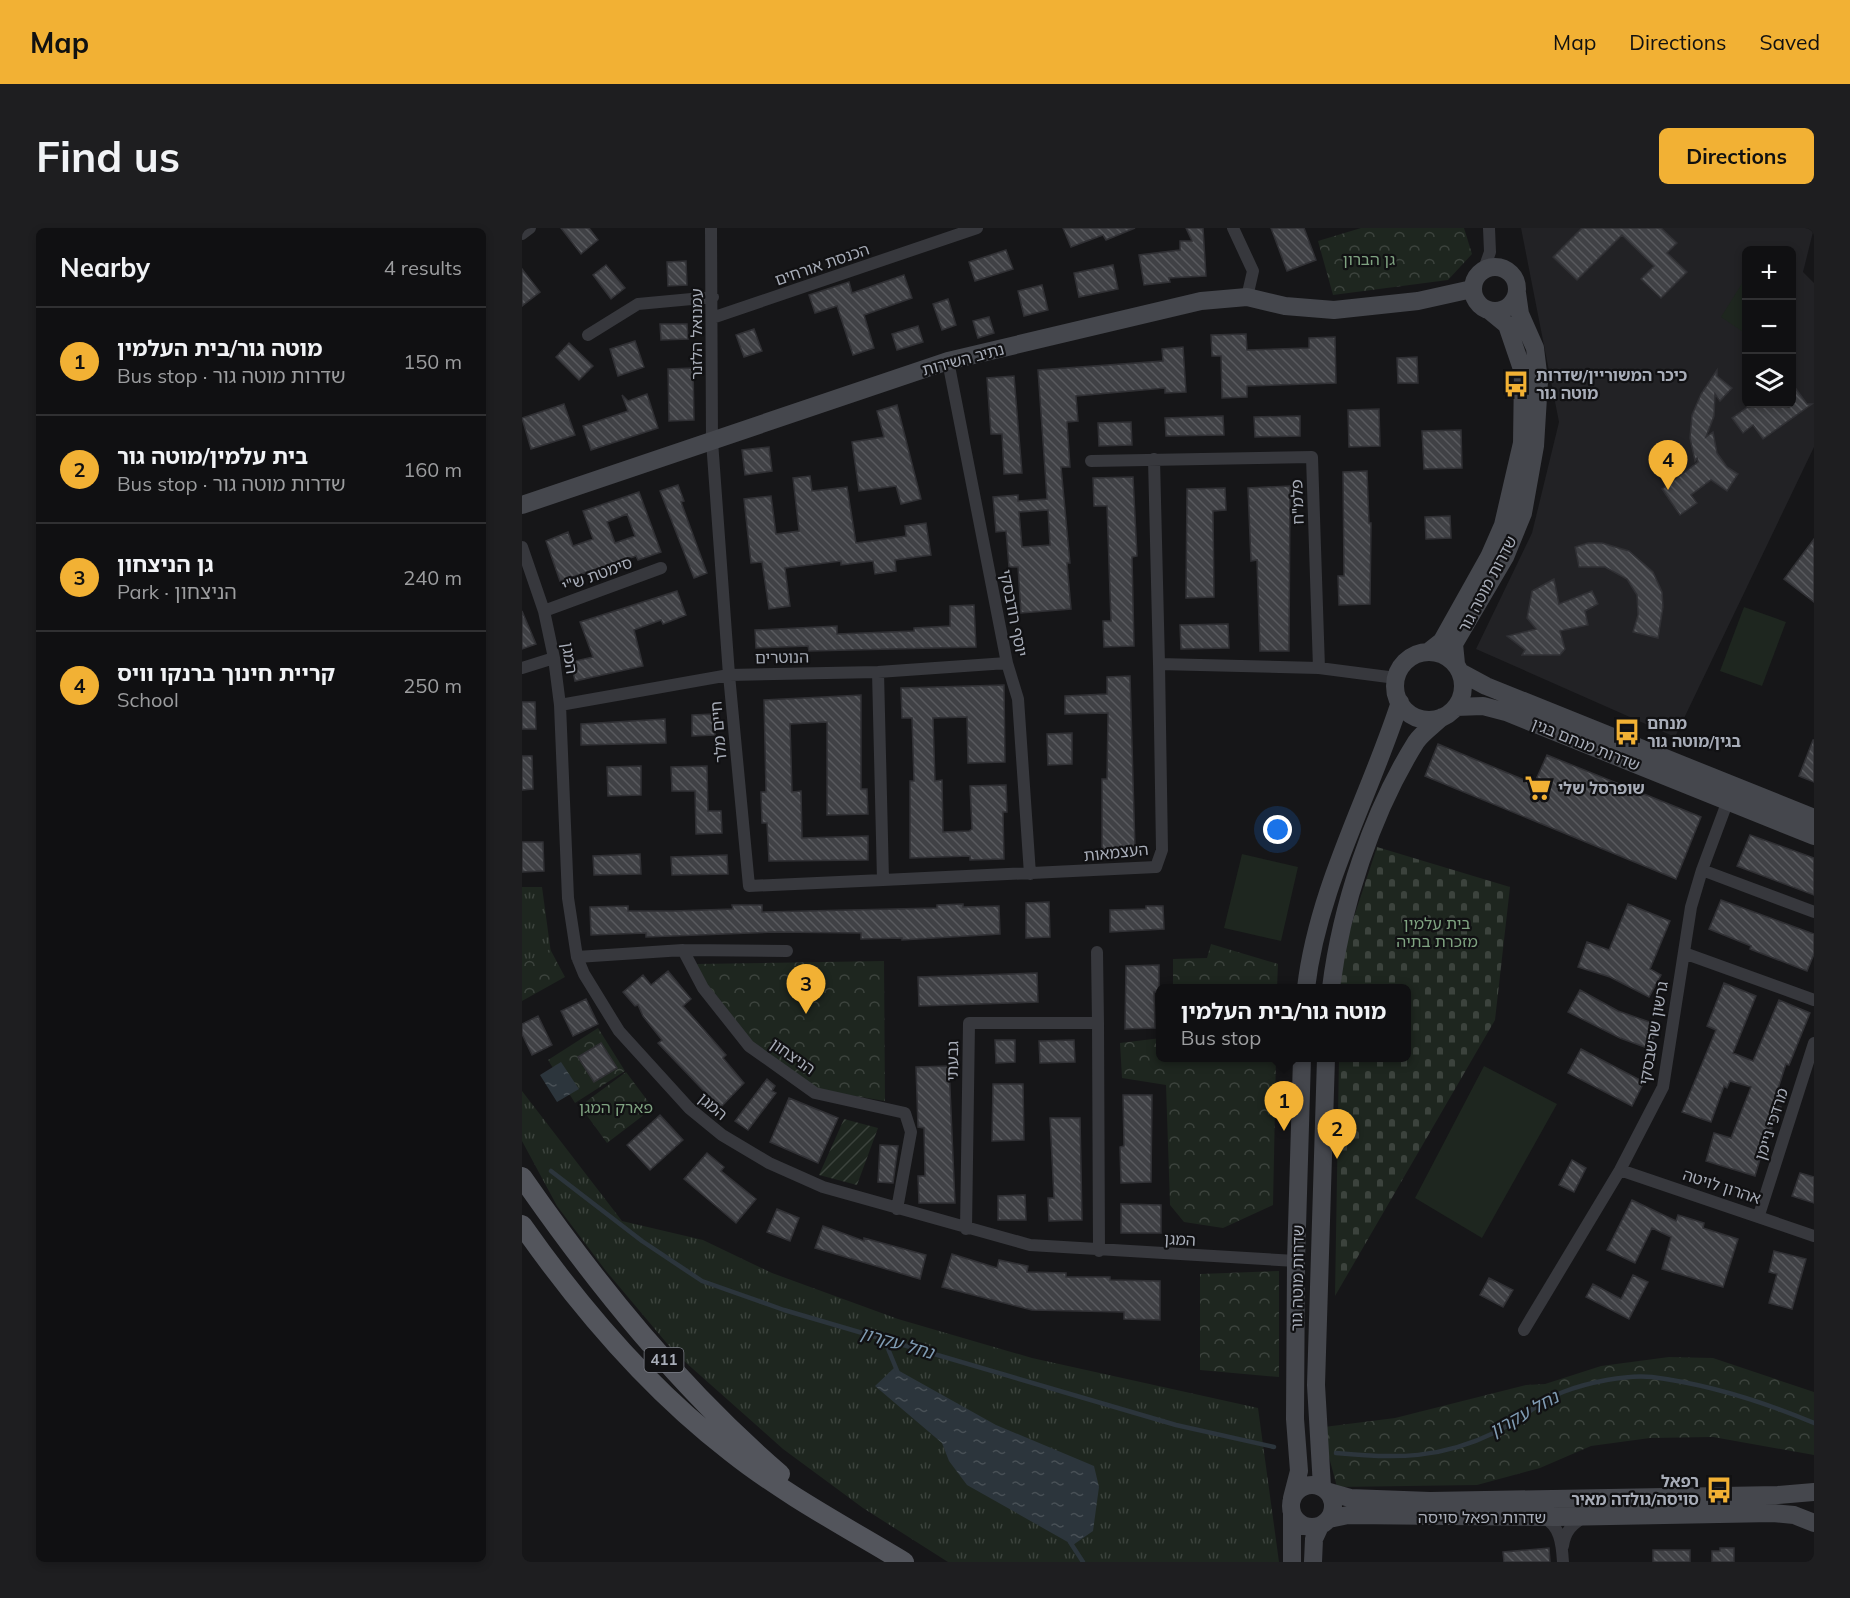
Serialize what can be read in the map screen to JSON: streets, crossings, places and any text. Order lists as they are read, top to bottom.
{
  "streets": {
    "main road": ["411"],
    "street": [
      "הכנסת אורחים",
      "עמנואל הלזנר",
      "נתיב השירות",
      "פלמ\"ח",
      "סימטת ש\"י",
      "שדרות מוטה גור",
      "יוסף רודבסקי",
      "הנוטרים",
      "המגן",
      "חיים מלר",
      "שדרות מנחם בגין",
      "העצמאות",
      "גרשון שרשבסקי",
      "הניצחון",
      "גבעתי",
      "מרדכי ניימן",
      "אהרון לויטה",
      "שדרות רפאל סויסה"
    ]
  },
  "crossings": [
    ["הכנסת אורחים", "עמנואל הלזנר"],
    ["עמנואל הלזנר", "נתיב השירות"],
    ["עמנואל הלזנר", "חיים מלר"],
    ["נתיב השירות", "שדרות מוטה גור"],
    ["נתיב השירות", "יוסף רודבסקי"],
    ["נתיב השירות", "חיים מלר"],
    ["סימטת ש\"י", "המגן"],
    ["שדרות מוטה גור", "המגן"],
    ["שדרות מוטה גור", "שדרות מנחם בגין"],
    ["שדרות מוטה גור", "שדרות רפאל סויסה"],
    ["יוסף רודבסקי", "הנוטרים"],
    ["יוסף רודבסקי", "העצמאות"],
    ["הנוטרים", "המגן"],
    ["הנוטרים", "חיים מלר"],
    ["המגן", "הניצחון"],
    ["המגן", "גבעתי"],
    ["חיים מלר", "העצמאות"],
    ["שדרות מנחם בגין", "גרשון שרשבסקי"],
    ["גרשון שרשבסקי", "אהרון לויטה"],
    ["מרדכי ניימן", "אהרון לויטה"]
  ],
  "water": ["נחל עקרון"],
  "parks": ["גן הברון", "בית עלמין מזכרת בתיה", "פארק המגן"],
  "places": {
    "bus stop": ["כיכר המשוריין/שדרות מוטה גור", "מנחם בגין/מוטה גור", "רפאל סויסה/גולדה מאיר"],
    "supermarket": ["שופרסל שלי"]
  },
  "page": {
    "header": "Map",
    "nav": ["Map", "Directions", "Saved"],
    "buttons": "Directions",
    "title": "Find us",
    "heading": ["Nearby", "4 results"],
    "map_buttons": ["+", "−"],
    "list": [
      {
        "mark": "1",
        "name": "מוטה גור/בית העלמין",
        "note": "Bus stop · שדרות מוטה גור",
        "value": "150 m"
      },
      {
        "mark": "2",
        "name": "בית עלמין/מוטה גור",
        "note": "Bus stop · שדרות מוטה גור",
        "value": "160 m"
      },
      {
        "mark": "3",
        "name": "גן הניצחון",
        "note": "Park · הניצחון",
        "value": "240 m"
      },
      {
        "mark": "4",
        "name": "קריית חינוך ברנקו וויס",
        "note": "School",
        "value": "250 m"
      }
    ],
    "pins": [
      "4",
      "3",
      "1",
      "2"
    ],
    "popup": ["מוטה גור/בית העלמין", "Bus stop"]
  }
}
